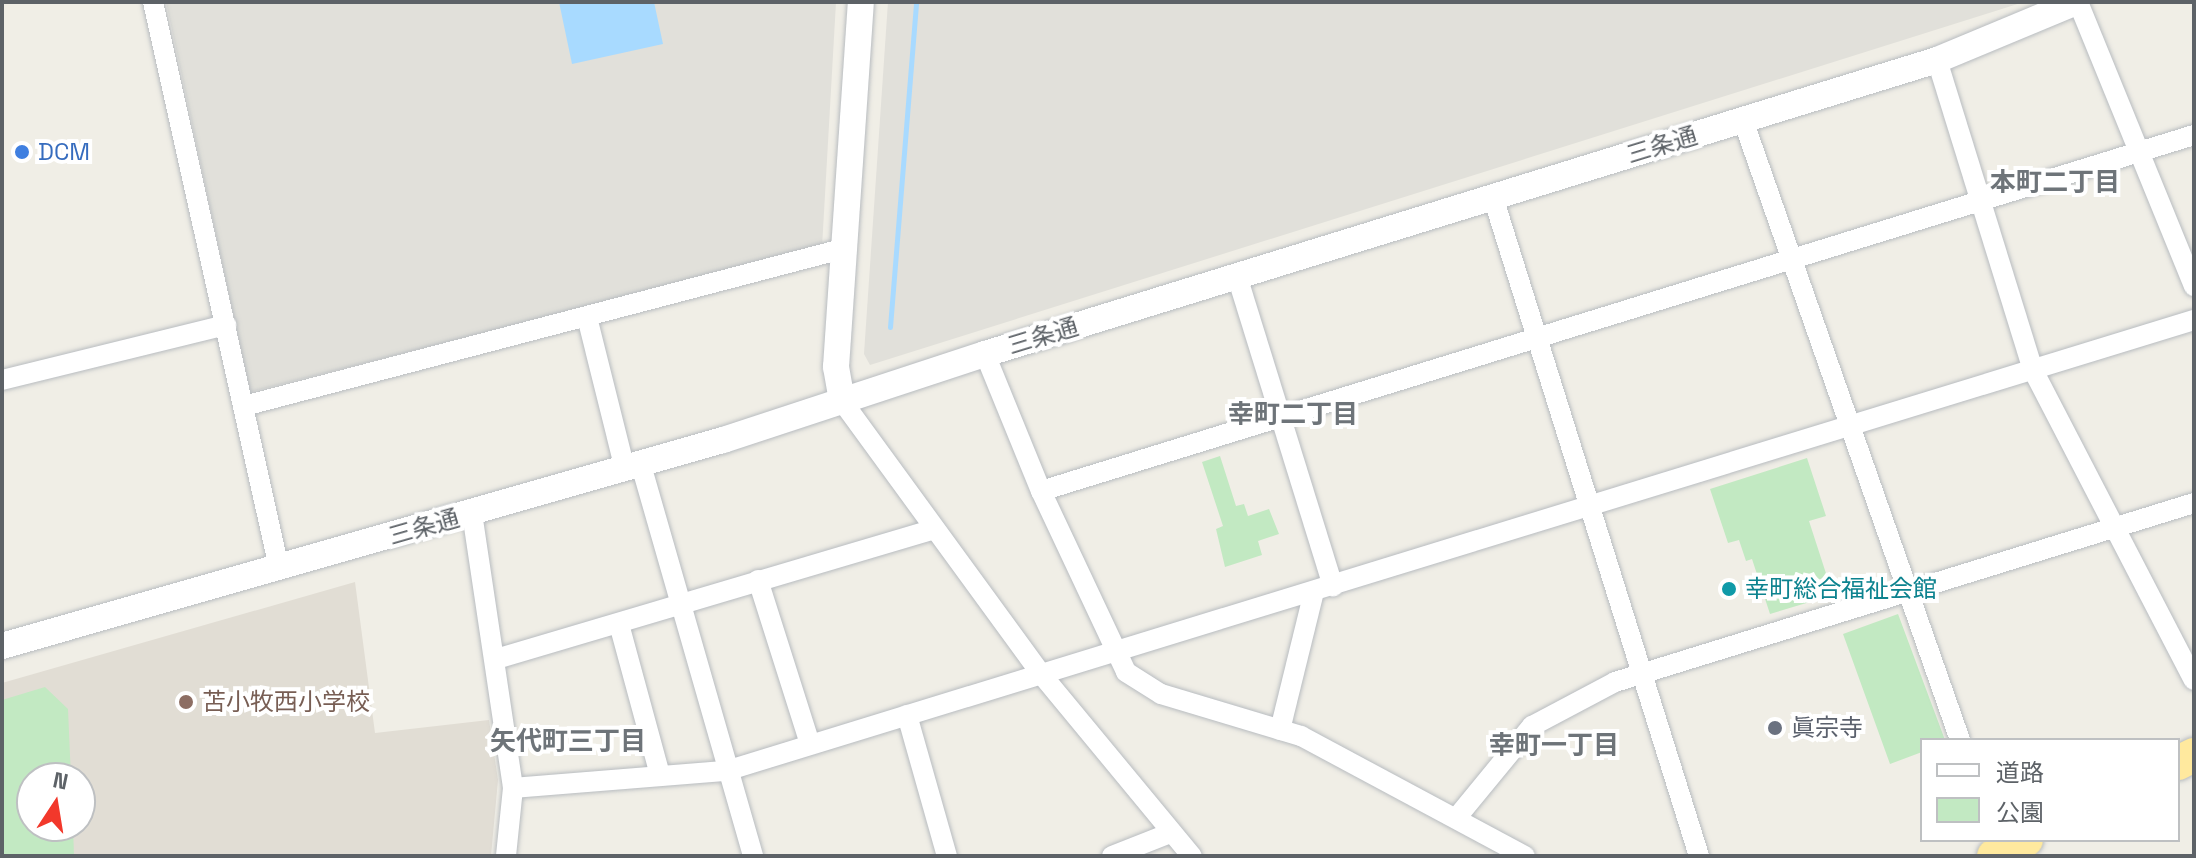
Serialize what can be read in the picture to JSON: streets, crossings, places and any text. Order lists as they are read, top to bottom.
{
  "streets": {
    "street": ["三条通"]
  },
  "districts": [
    "本町二丁目",
    "幸町二丁目",
    "矢代町三丁目",
    "幸町一丁目"
  ],
  "places": [
    "DCM",
    "幸町総合福祉会館",
    "苫小牧西小学校",
    "眞宗寺"
  ],
  "legend": ["道路", "公園"],
  "north": "top"
}
